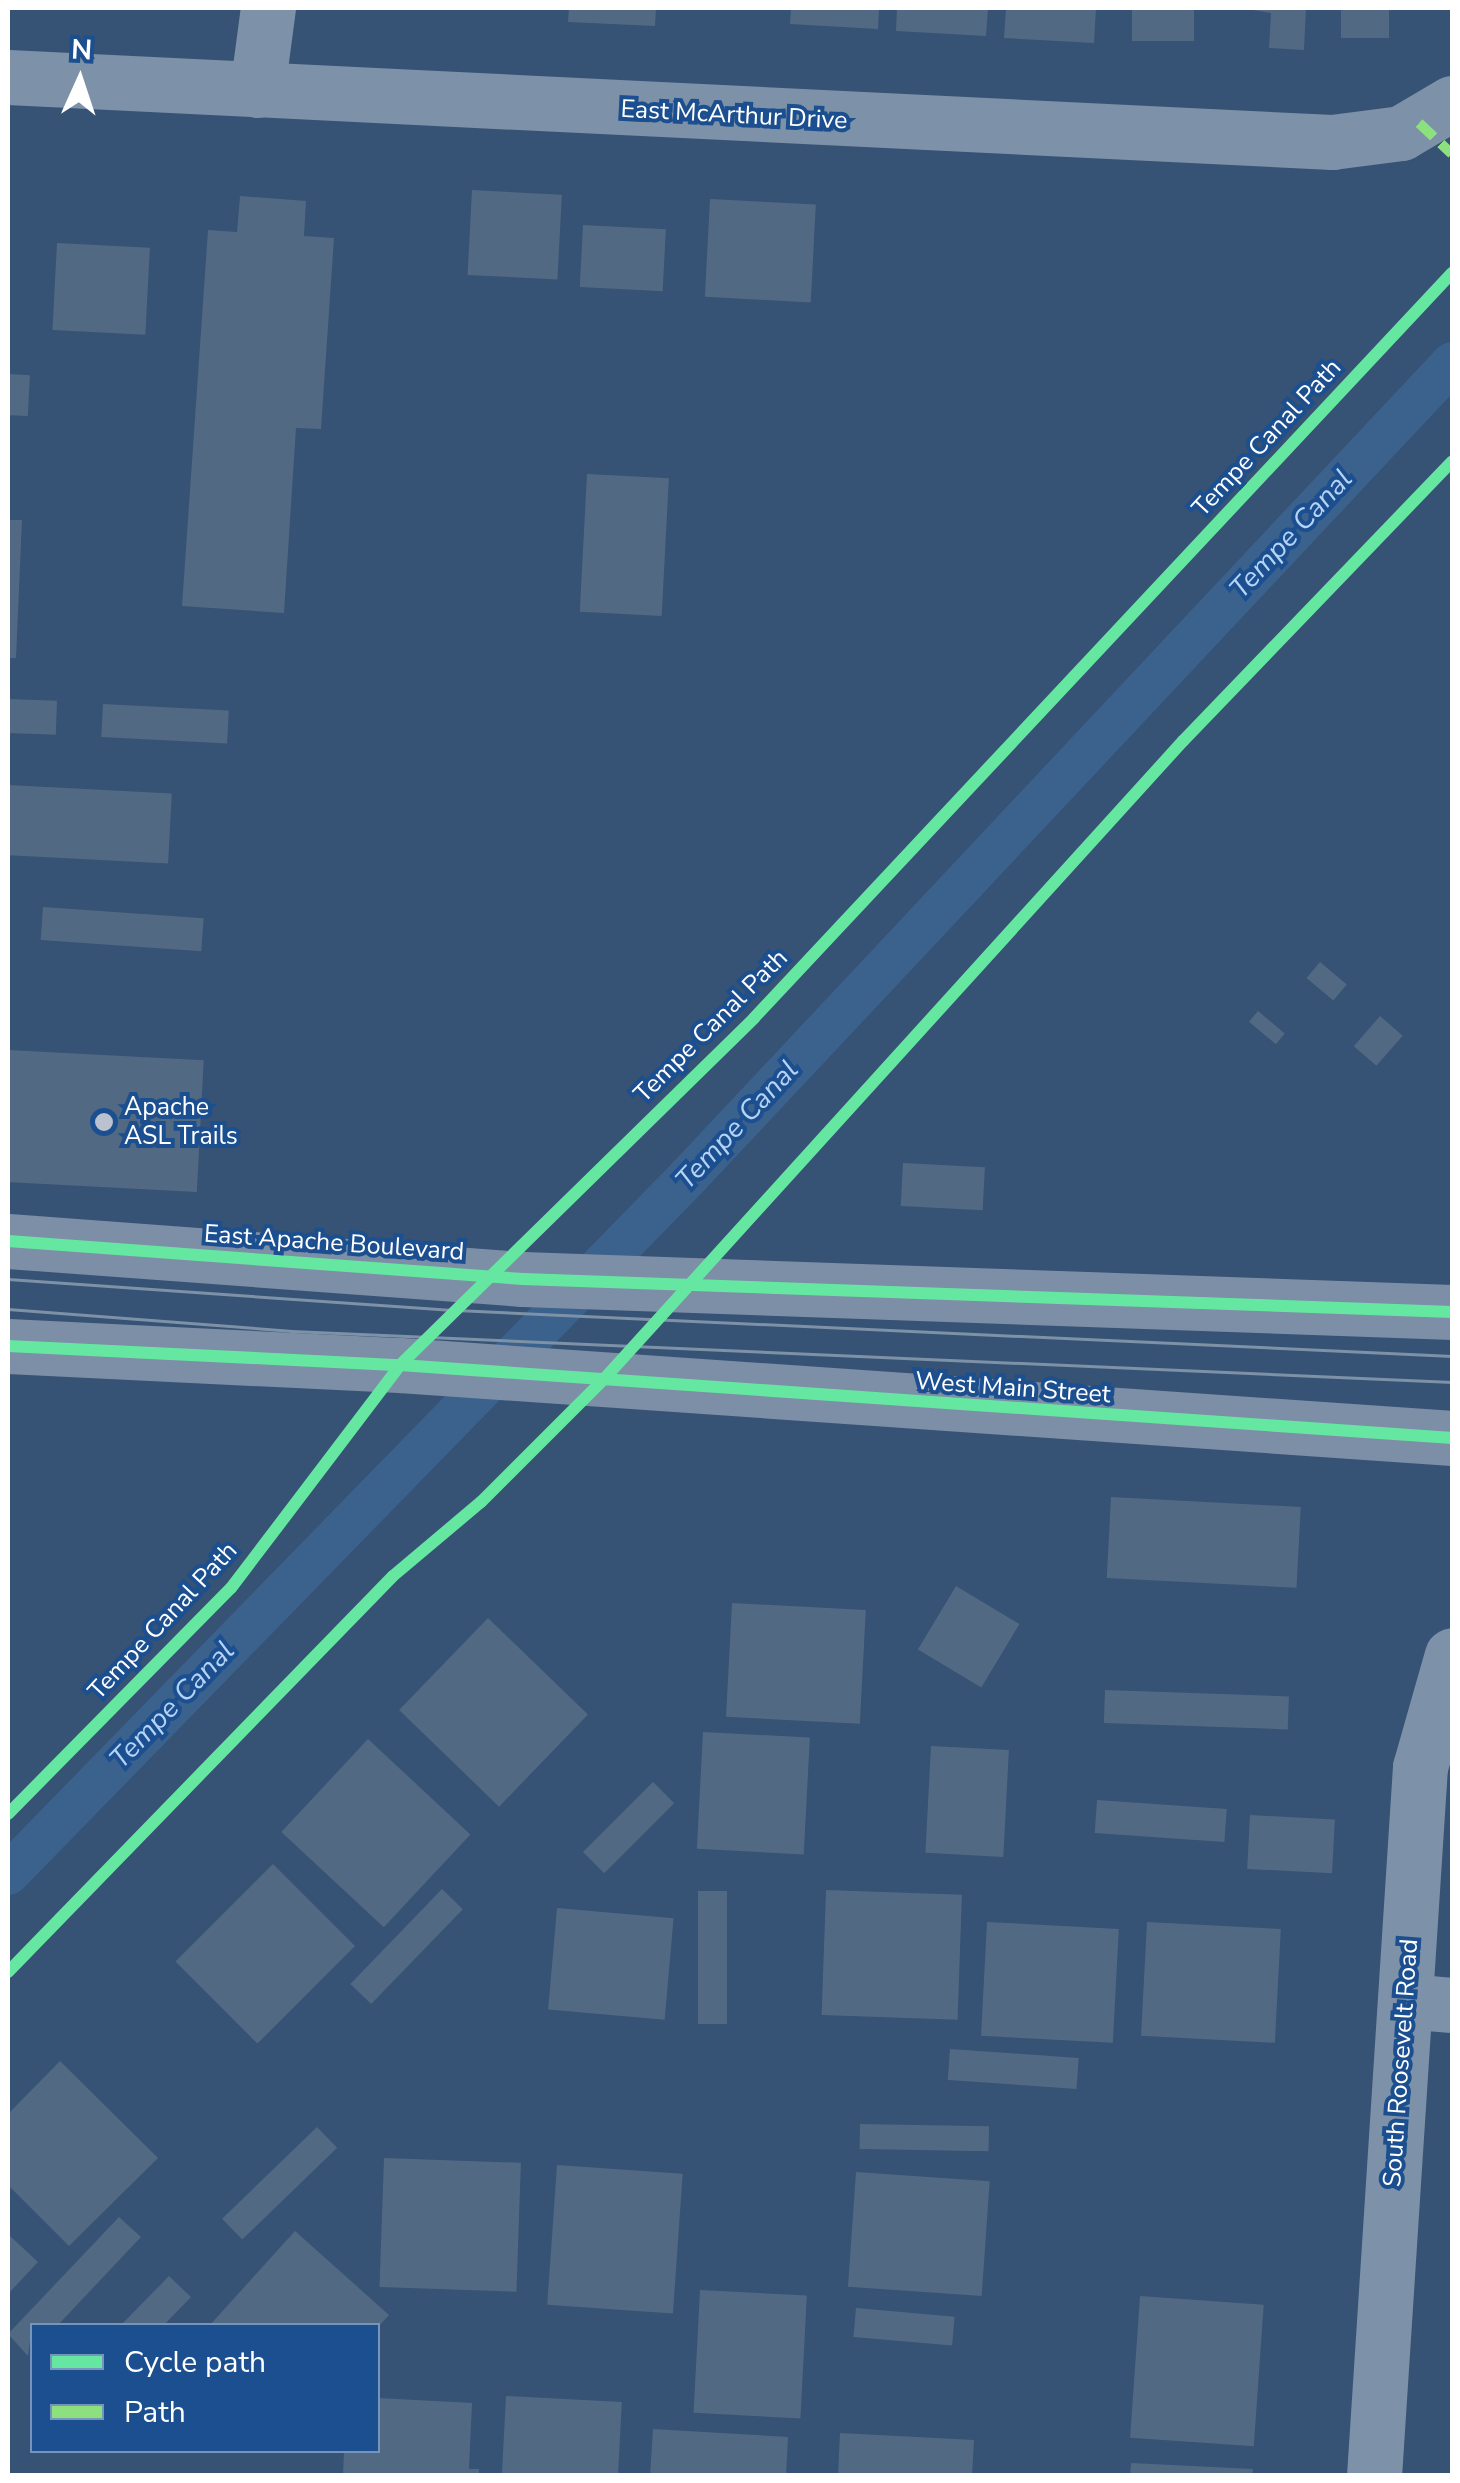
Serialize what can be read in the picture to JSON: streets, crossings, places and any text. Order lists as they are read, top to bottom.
{
  "streets": {
    "main road": ["East Apache Boulevard", "West Main Street"],
    "street": ["East McArthur Drive", "South Roosevelt Road"],
    "cycle path": ["Tempe Canal Path"]
  },
  "water": ["Tempe Canal"],
  "places": ["Apache ASL Trails"],
  "legend": ["Cycle path", "Path"],
  "north": "top"
}
